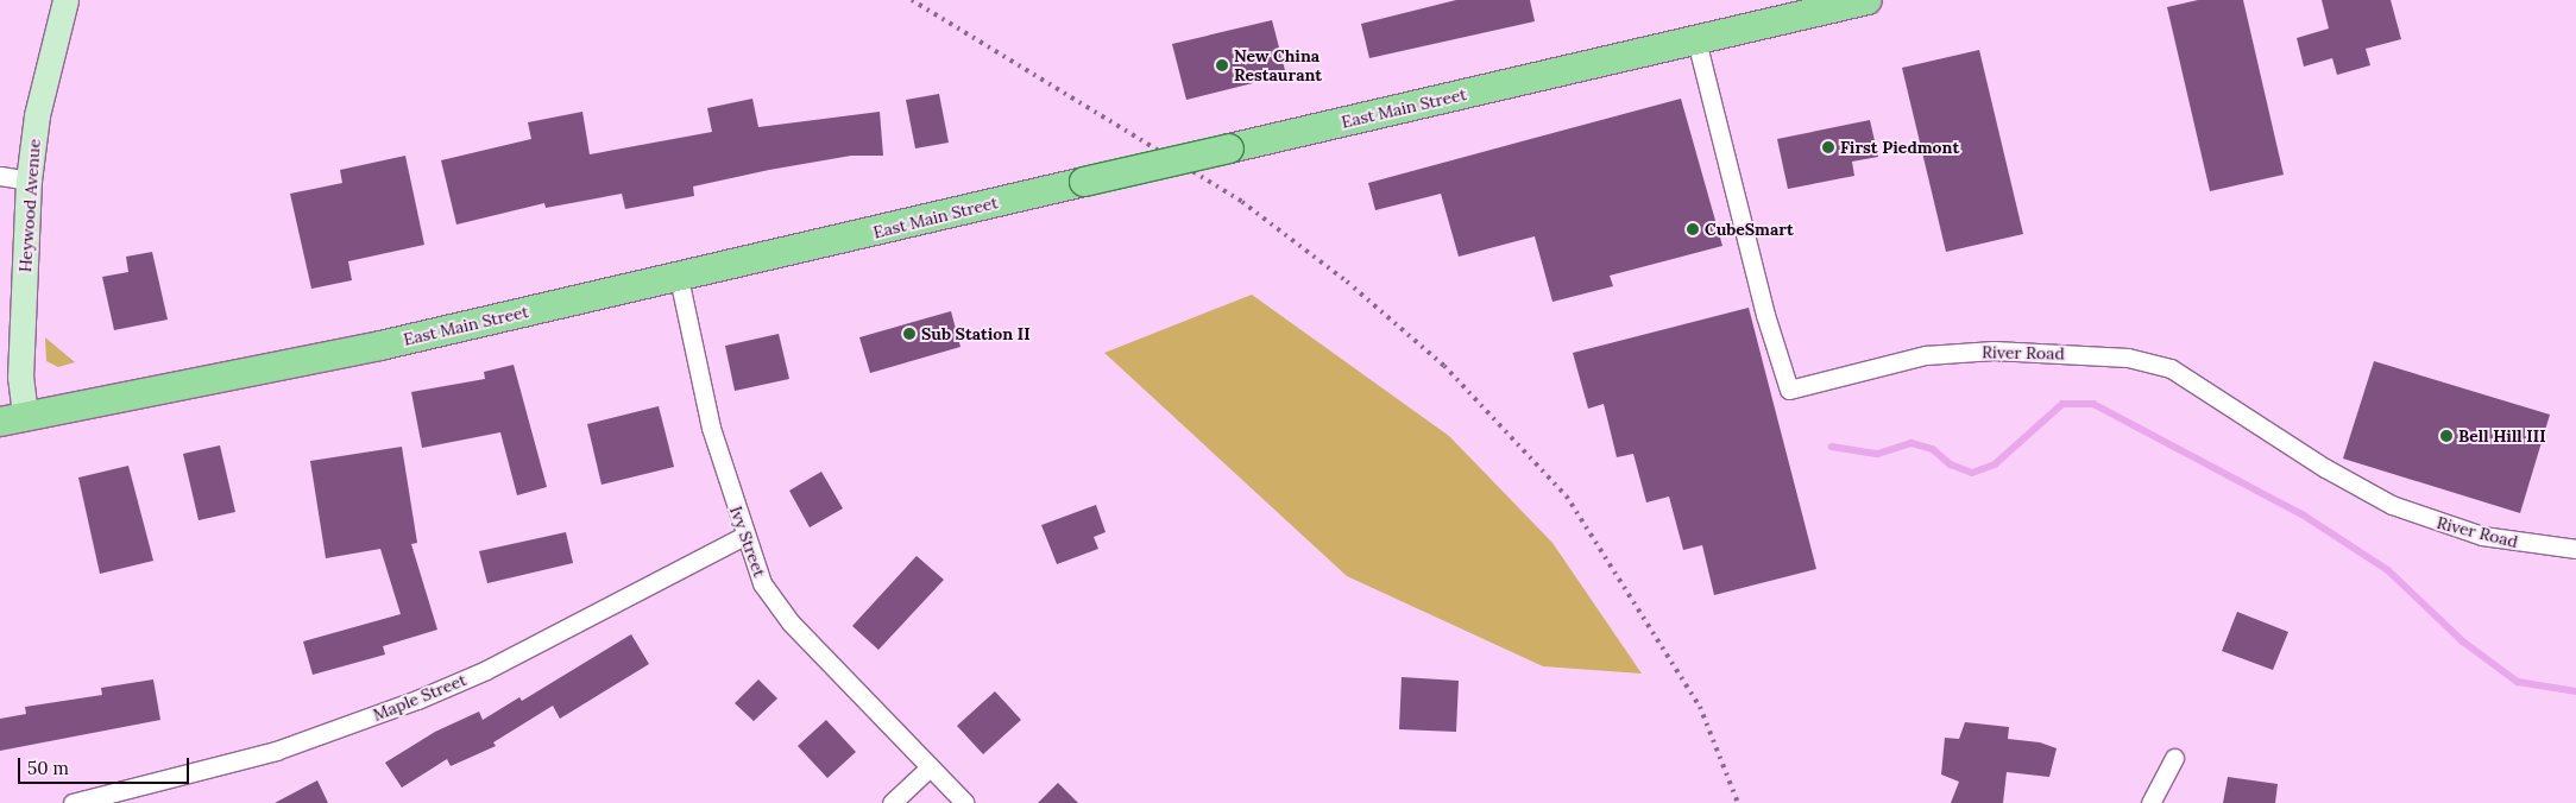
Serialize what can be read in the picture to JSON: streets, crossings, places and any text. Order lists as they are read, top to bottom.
{
  "streets": {
    "main road": ["East Main Street"],
    "street": [
      "Heywood Avenue",
      "River Road",
      "Ivy Street",
      "Maple Street"
    ]
  },
  "crossings": [
    ["East Main Street", "Heywood Avenue"],
    ["East Main Street", "River Road"],
    ["East Main Street", "Ivy Street"],
    ["Ivy Street", "Maple Street"]
  ],
  "places": [
    "New China Restaurant",
    "First Piedmont",
    "CubeSmart",
    "Sub Station II",
    "Bell Hill III"
  ],
  "scale_bar": "50 m"
}
